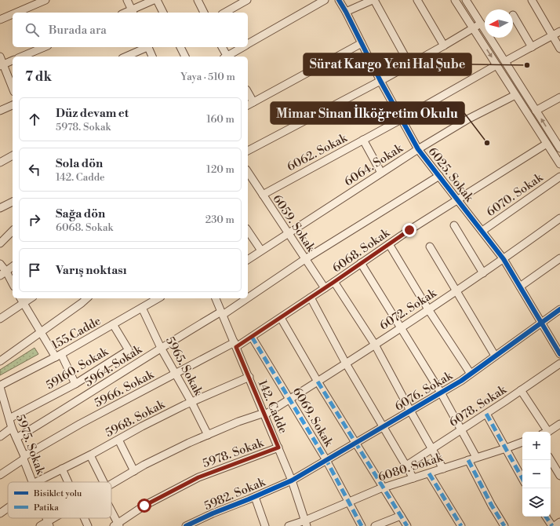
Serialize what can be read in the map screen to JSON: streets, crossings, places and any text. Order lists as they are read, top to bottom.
{
  "streets": {
    "street": [
      "6062. Sokak",
      "6064. Sokak",
      "6025. Sokak",
      "6070. Sokak",
      "6059. Sokak",
      "6068. Sokak",
      "6072. Sokak",
      "155.Cadde",
      "5964. Sokak",
      "5965. Sokak",
      "59160. Sokak",
      "5966. Sokak",
      "6076. Sokak",
      "6078. Sokak",
      "142. Cadde",
      "6069. Sokak",
      "5968. Sokak",
      "5975. Sokak",
      "5978. Sokak",
      "6080. Sokak",
      "5982. Sokak"
    ]
  },
  "crossings": [
    ["6062. Sokak", "6025. Sokak"],
    ["6062. Sokak", "6059. Sokak"],
    ["6064. Sokak", "6025. Sokak"],
    ["6064. Sokak", "6059. Sokak"],
    ["6025. Sokak", "6070. Sokak"],
    ["6025. Sokak", "6068. Sokak"],
    ["6025. Sokak", "6072. Sokak"],
    ["6025. Sokak", "5964. Sokak"],
    ["6025. Sokak", "6076. Sokak"],
    ["6059. Sokak", "6068. Sokak"],
    ["6059. Sokak", "5964. Sokak"],
    ["6068. Sokak", "5966. Sokak"],
    ["6068. Sokak", "142. Cadde"],
    ["6068. Sokak", "6069. Sokak"],
    ["6072. Sokak", "5965. Sokak"],
    ["6072. Sokak", "142. Cadde"],
    ["6072. Sokak", "6069. Sokak"],
    ["155.Cadde", "5965. Sokak"],
    ["155.Cadde", "59160. Sokak"],
    ["155.Cadde", "5975. Sokak"],
    ["5964. Sokak", "5965. Sokak"],
    ["5964. Sokak", "142. Cadde"],
    ["5964. Sokak", "5975. Sokak"],
    ["5965. Sokak", "5966. Sokak"],
    ["5965. Sokak", "5968. Sokak"],
    ["59160. Sokak", "5975. Sokak"],
    ["5966. Sokak", "142. Cadde"],
    ["5966. Sokak", "5975. Sokak"],
    ["6076. Sokak", "142. Cadde"],
    ["6076. Sokak", "6069. Sokak"],
    ["6076. Sokak", "5982. Sokak"],
    ["142. Cadde", "5968. Sokak"],
    ["142. Cadde", "5978. Sokak"],
    ["142. Cadde", "6080. Sokak"],
    ["142. Cadde", "5982. Sokak"],
    ["6069. Sokak", "6080. Sokak"]
  ],
  "places": ["Sürat Kargo Yeni Hal Şube", "Mimar Sinan İlköğretim Okulu"],
  "legend": ["Bisiklet yolu", "Patika"],
  "north": "left",
  "page": {
    "search": "Burada ara",
    "heading": ["7 dk", "Yaya · 510 m"],
    "list": [
      ["Düz devam et", "5978. Sokak", "160 m"],
      ["Sola dön", "142. Cadde", "120 m"],
      ["Sağa dön", "6068. Sokak", "230 m"],
      "Varış noktası"
    ],
    "map_buttons": ["+", "−"]
  }
}
